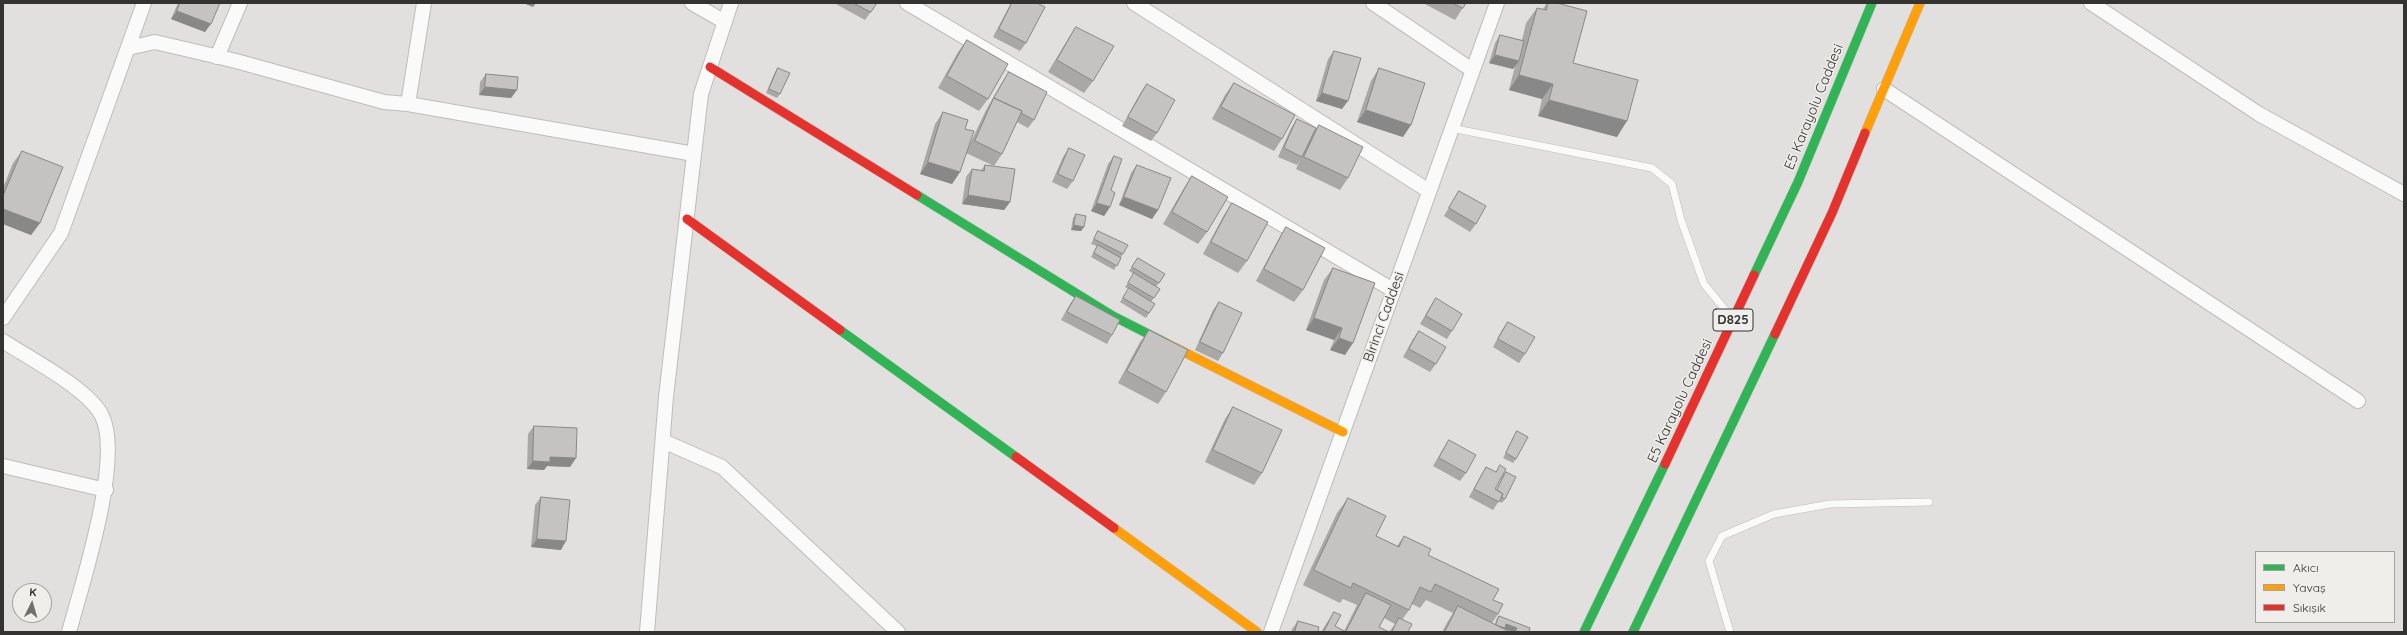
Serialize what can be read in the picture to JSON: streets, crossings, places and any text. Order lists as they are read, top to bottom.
{
  "streets": {
    "main road": ["E5 Karayolu Caddesi", "D825"],
    "street": ["Birinci Caddesi"]
  },
  "legend": ["Akıcı", "Yavaş", "Sıkışık"],
  "north": "top"
}
